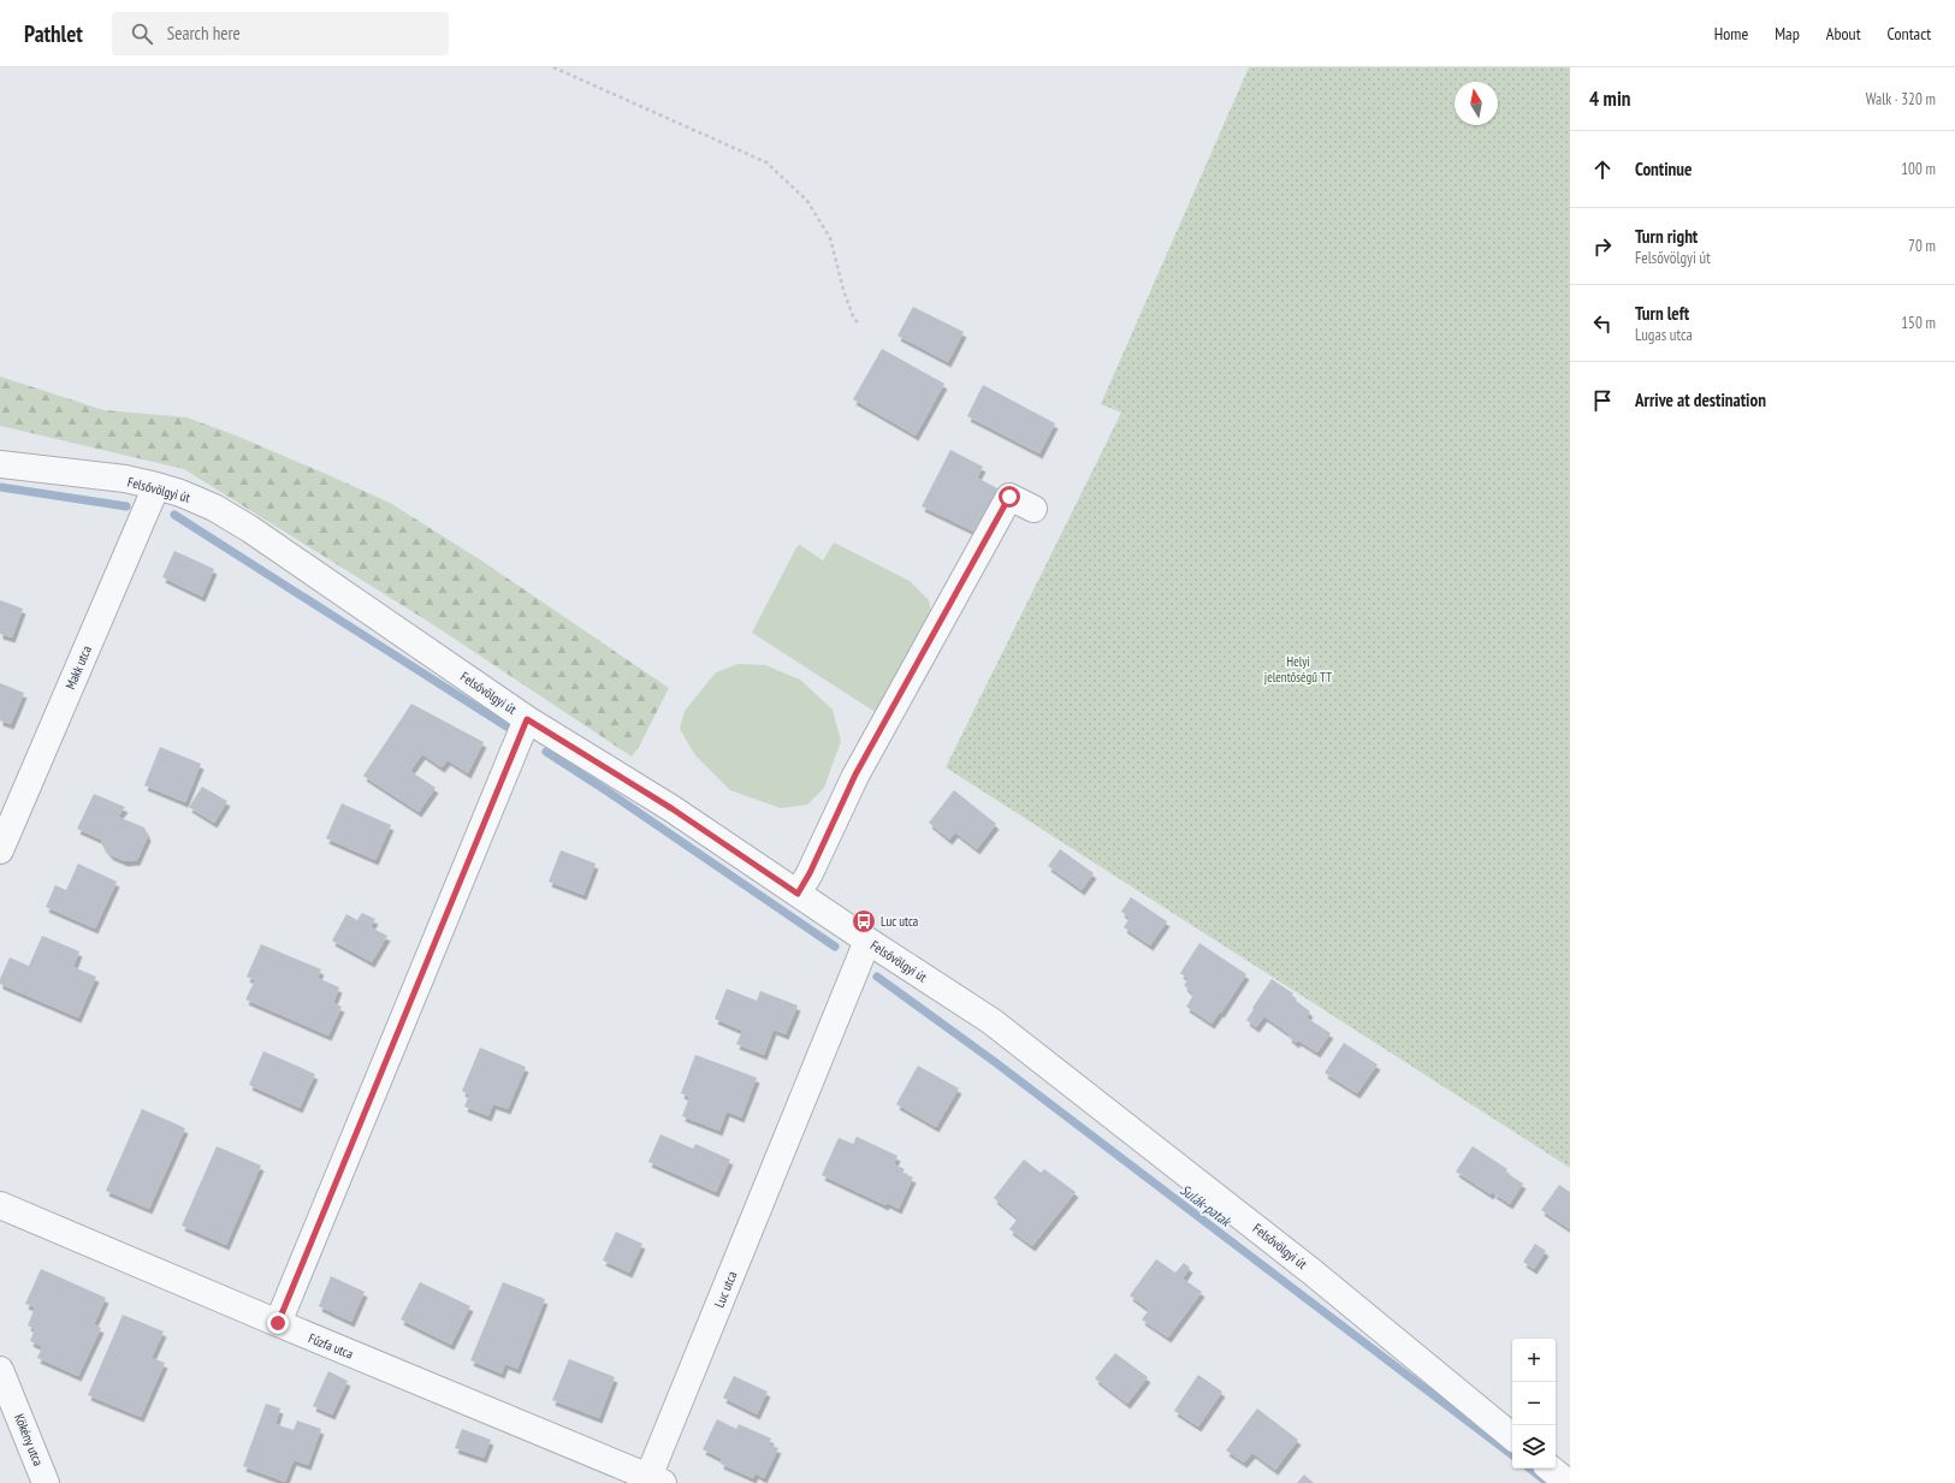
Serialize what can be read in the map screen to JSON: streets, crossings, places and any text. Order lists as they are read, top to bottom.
{
  "streets": {
    "street": [
      "Felsővölgyi út",
      "Makk utca",
      "Luc utca",
      "Fűzfa utca",
      "Kökény utca"
    ]
  },
  "crossings": [
    ["Felsővölgyi út", "Makk utca"],
    ["Felsővölgyi út", "Luc utca"],
    ["Luc utca", "Fűzfa utca"]
  ],
  "water": ["Sulák-patak"],
  "parks": ["Helyi jelentőségű TT"],
  "places": {
    "bus stop": ["Luc utca"]
  },
  "north": "top",
  "page": {
    "header": "Pathlet",
    "search": "Search here",
    "nav": [
      "Home",
      "Map",
      "About",
      "Contact"
    ],
    "heading": ["4 min", "Walk · 320 m"],
    "list": [
      ["Continue", "100 m"],
      ["Turn right", "Felsővölgyi út", "70 m"],
      ["Turn left", "Lugas utca", "150 m"],
      "Arrive at destination"
    ],
    "map_buttons": ["+", "−"]
  }
}
